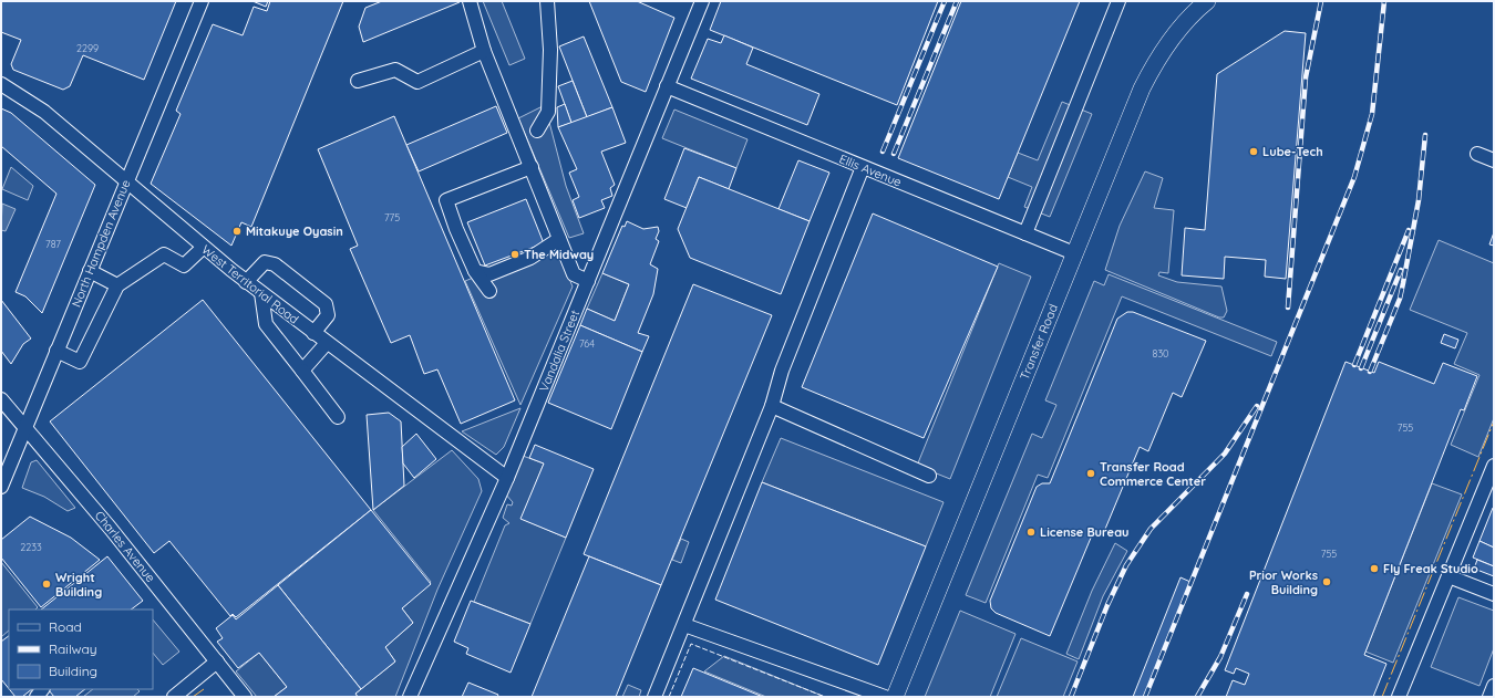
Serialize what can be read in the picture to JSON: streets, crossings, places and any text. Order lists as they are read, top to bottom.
{
  "streets": {
    "main road": ["Transfer Road"],
    "street": [
      "Ellis Avenue",
      "North Hampden Avenue",
      "West Territorial Road",
      "Vandalia Street",
      "Charles Avenue"
    ]
  },
  "crossings": [
    ["Ellis Avenue", "Transfer Road"],
    ["Ellis Avenue", "Vandalia Street"],
    ["North Hampden Avenue", "West Territorial Road"],
    ["North Hampden Avenue", "Charles Avenue"],
    ["West Territorial Road", "Vandalia Street"]
  ],
  "places": [
    "Lube-Tech",
    "Mitakuye Oyasin",
    "The Midway",
    "Transfer Road Commerce Center",
    "License Bureau",
    "Fly Freak Studio",
    "Prior Works Building",
    "Wright Building"
  ],
  "house_numbers": [
    "2299",
    "775",
    "787",
    "764",
    "830",
    "755",
    "2233",
    "755"
  ],
  "legend": ["Road", "Railway", "Building"]
}
